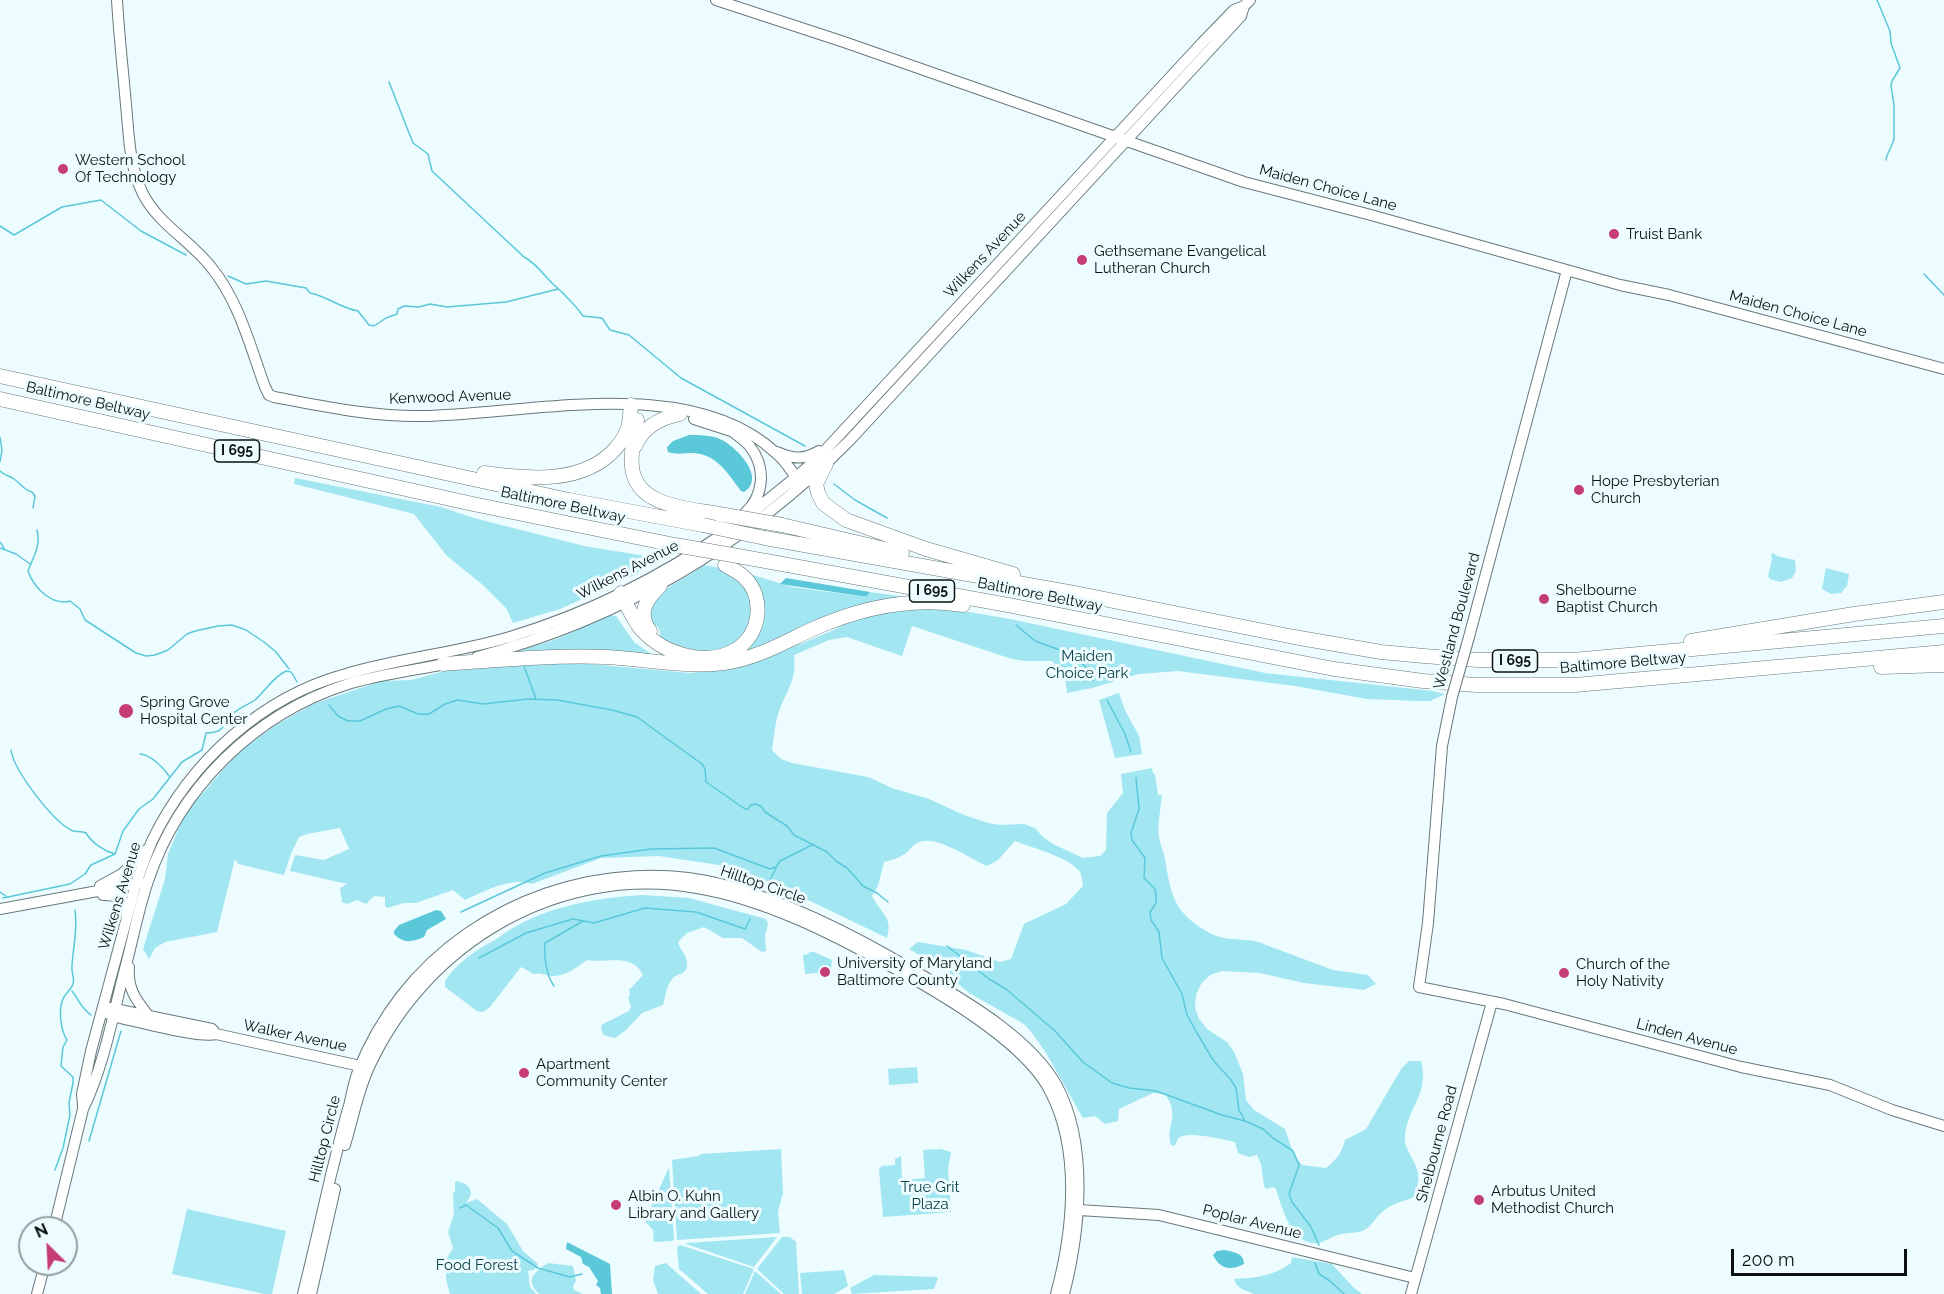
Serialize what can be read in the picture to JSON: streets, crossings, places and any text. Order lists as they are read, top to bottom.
{
  "streets": {
    "highway": ["Baltimore Beltway", "I 695"],
    "street": [
      "Maiden Choice Lane",
      "Wilkens Avenue",
      "Kenwood Avenue",
      "Westland Boulevard",
      "Hilltop Circle",
      "Walker Avenue",
      "Linden Avenue",
      "Shelbourne Road",
      "Poplar Avenue"
    ]
  },
  "crossings": [
    ["Maiden Choice Lane", "Wilkens Avenue"],
    ["Maiden Choice Lane", "Westland Boulevard"],
    ["Wilkens Avenue", "Kenwood Avenue"],
    ["Wilkens Avenue", "Walker Avenue"],
    ["Westland Boulevard", "Linden Avenue"],
    ["Hilltop Circle", "Walker Avenue"],
    ["Hilltop Circle", "Poplar Avenue"],
    ["Linden Avenue", "Shelbourne Road"],
    ["Shelbourne Road", "Poplar Avenue"]
  ],
  "parks": ["Maiden Choice Park", "True Grit Plaza", "Food Forest"],
  "places": [
    "Western School Of Technology",
    "Truist Bank",
    "Gethsemane Evangelical Lutheran Church",
    "Hope Presbyterian Church",
    "Shelbourne Baptist Church",
    "Spring Grove Hospital Center",
    "University of Maryland Baltimore County",
    "Church of the Holy Nativity",
    "Apartment Community Center",
    "Arbutus United Methodist Church",
    "Albin O. Kuhn Library and Gallery"
  ],
  "scale_bar": "200 m",
  "north": "top left"
}
